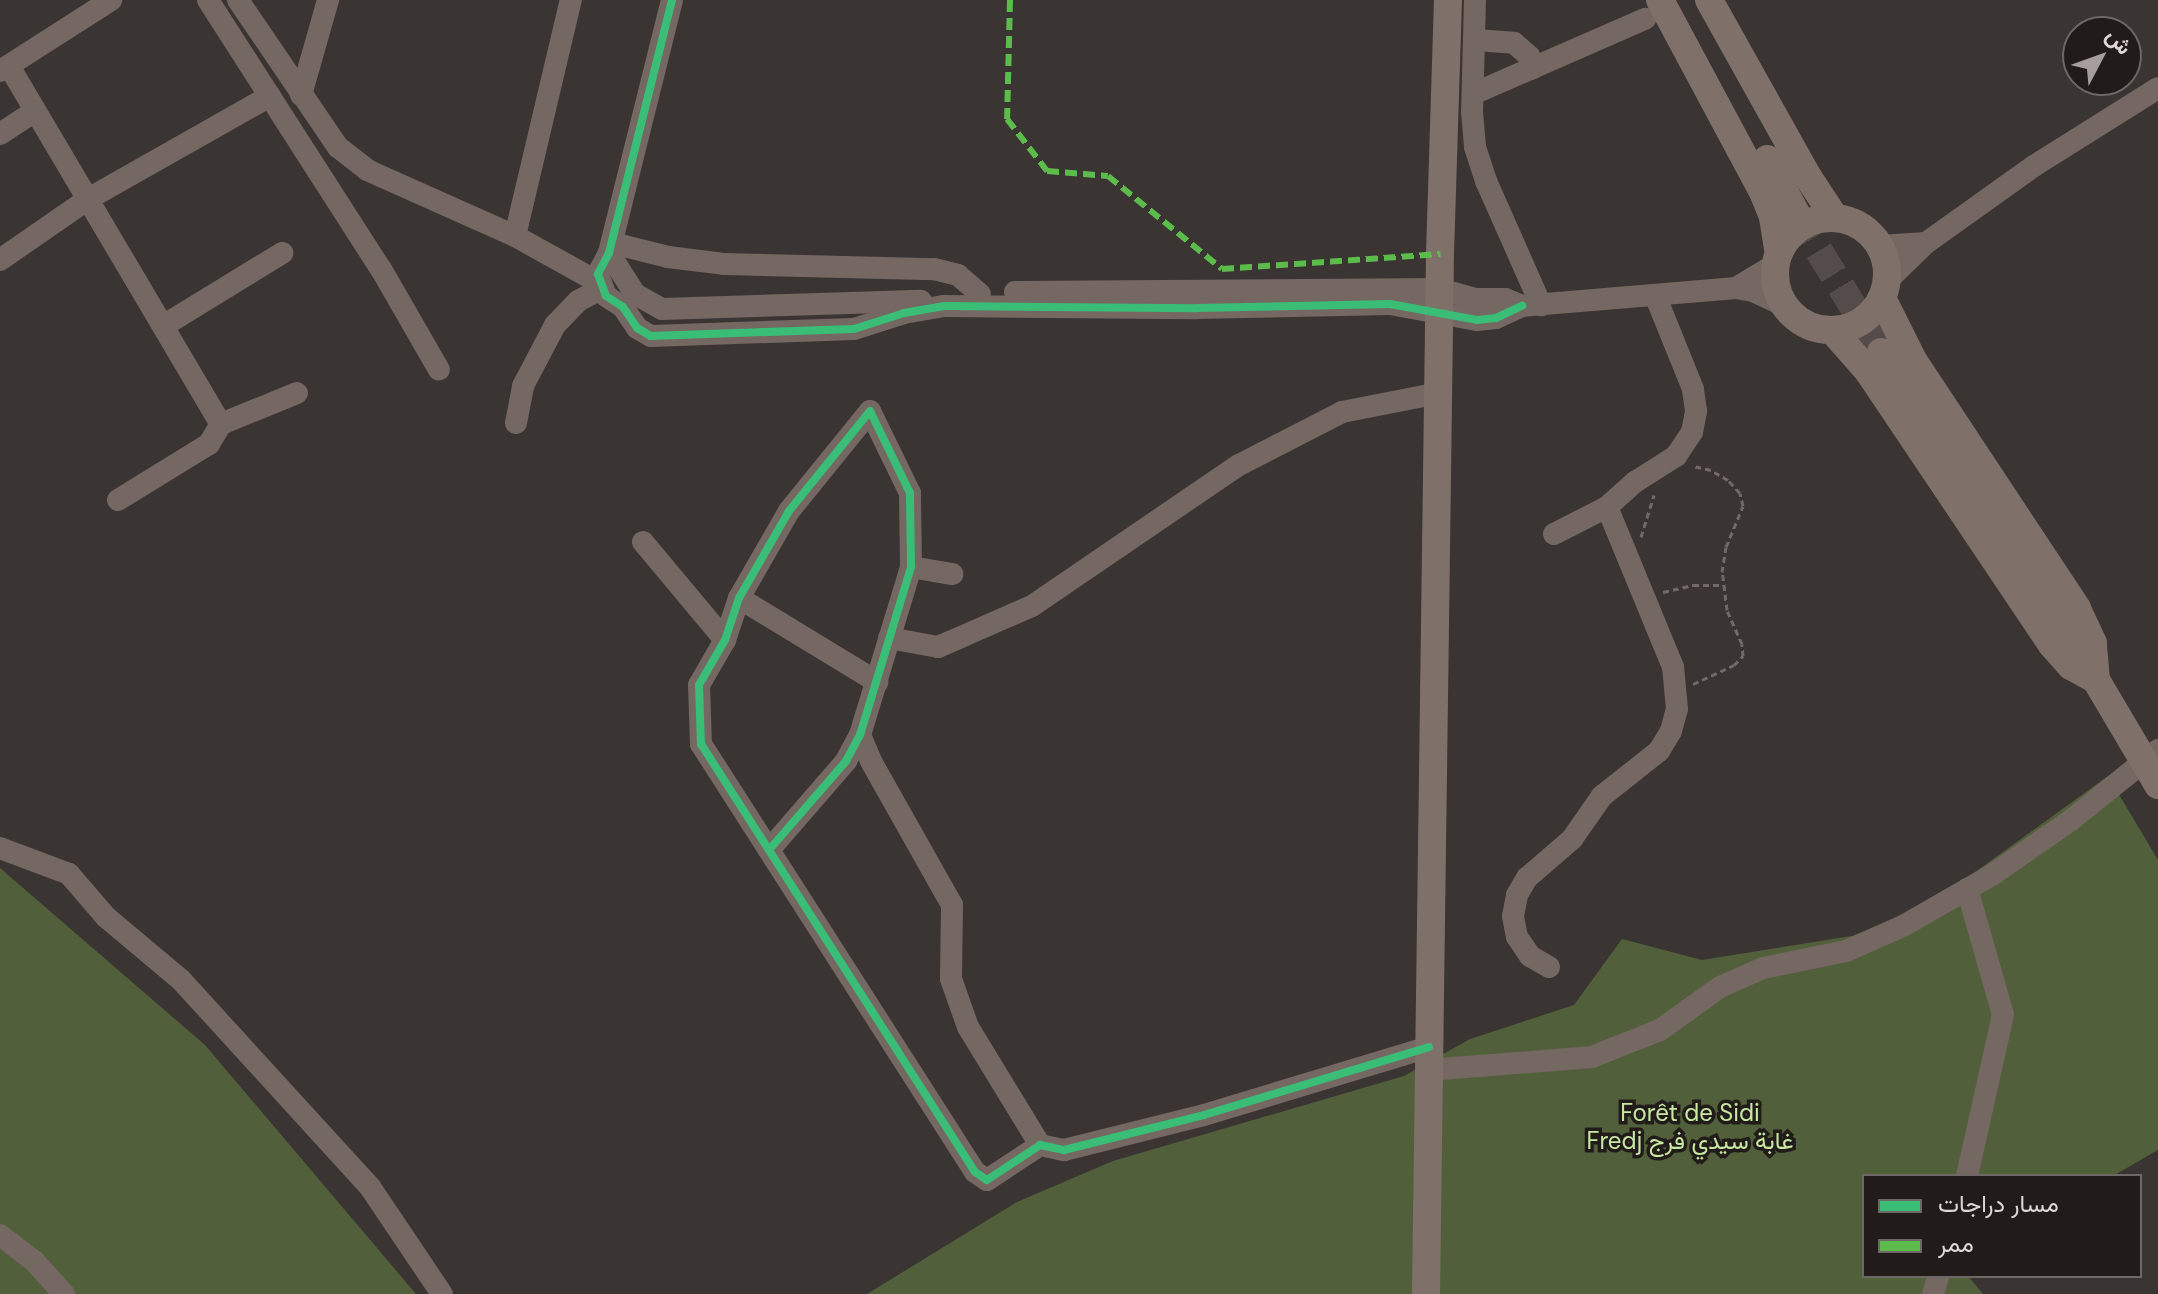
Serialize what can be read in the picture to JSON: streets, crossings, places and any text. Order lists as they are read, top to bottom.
{
  "parks": ["Forêt de Sidi Fredj غابة سيدي فرج"],
  "legend": ["مسار دراجات", "ممر"],
  "north": "top right"
}
